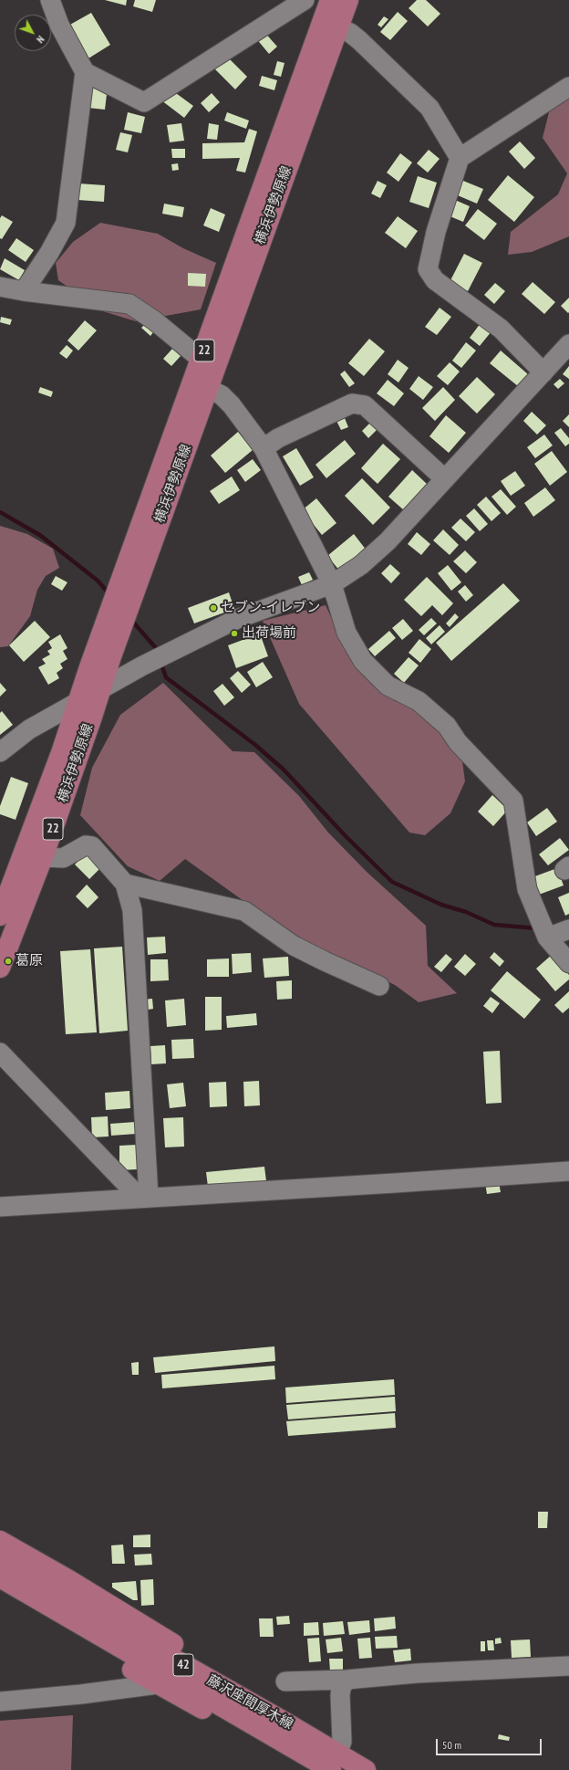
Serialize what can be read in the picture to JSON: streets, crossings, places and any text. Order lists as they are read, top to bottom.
{
  "streets": {
    "main road": [
      "横浜伊勢原線",
      "22",
      "42",
      "藤沢座間厚木線"
    ]
  },
  "crossings": [
    ["42", "藤沢座間厚木線"]
  ],
  "places": ["セブン-イレブン", "出荷場前", "葛原"],
  "scale_bar": "50 m",
  "north": "bottom right"
}
